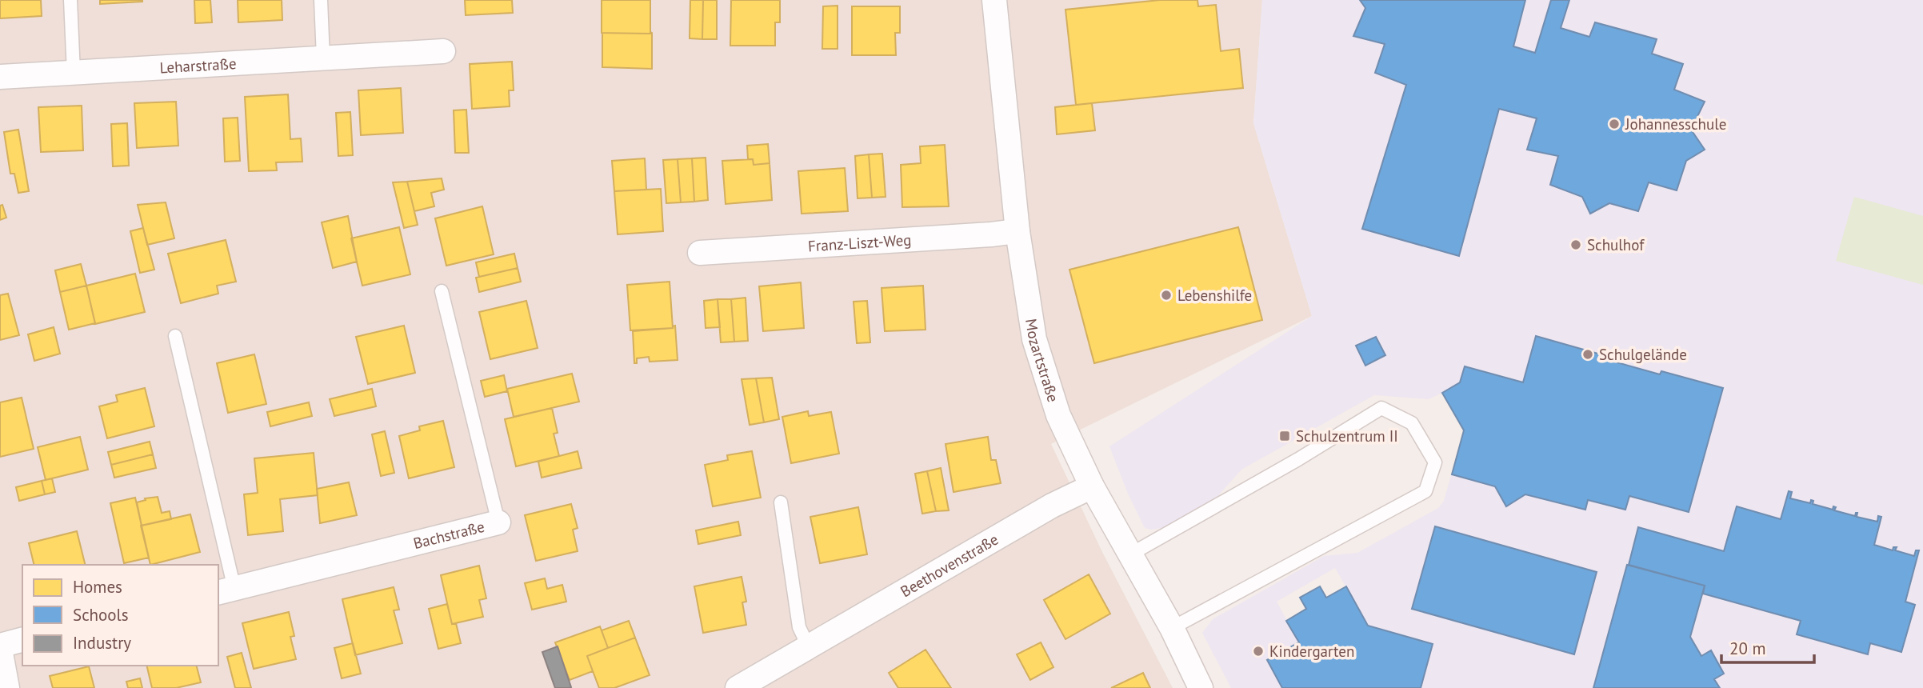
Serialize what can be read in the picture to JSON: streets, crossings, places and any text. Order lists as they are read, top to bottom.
{
  "streets": {
    "street": [
      "Leharstraße",
      "Franz-Liszt-Weg",
      "Mozartstraße",
      "Bachstraße",
      "Beethovenstraße"
    ]
  },
  "crossings": [
    ["Franz-Liszt-Weg", "Mozartstraße"],
    ["Mozartstraße", "Beethovenstraße"]
  ],
  "places": {
    "other": [
      "Johannesschule",
      "Schulhof",
      "Lebenshilfe",
      "Schulgelände",
      "Kindergarten"
    ],
    "transit": ["Schulzentrum II"]
  },
  "legend": ["Homes", "Schools", "Industry"],
  "scale_bar": "20 m"
}
